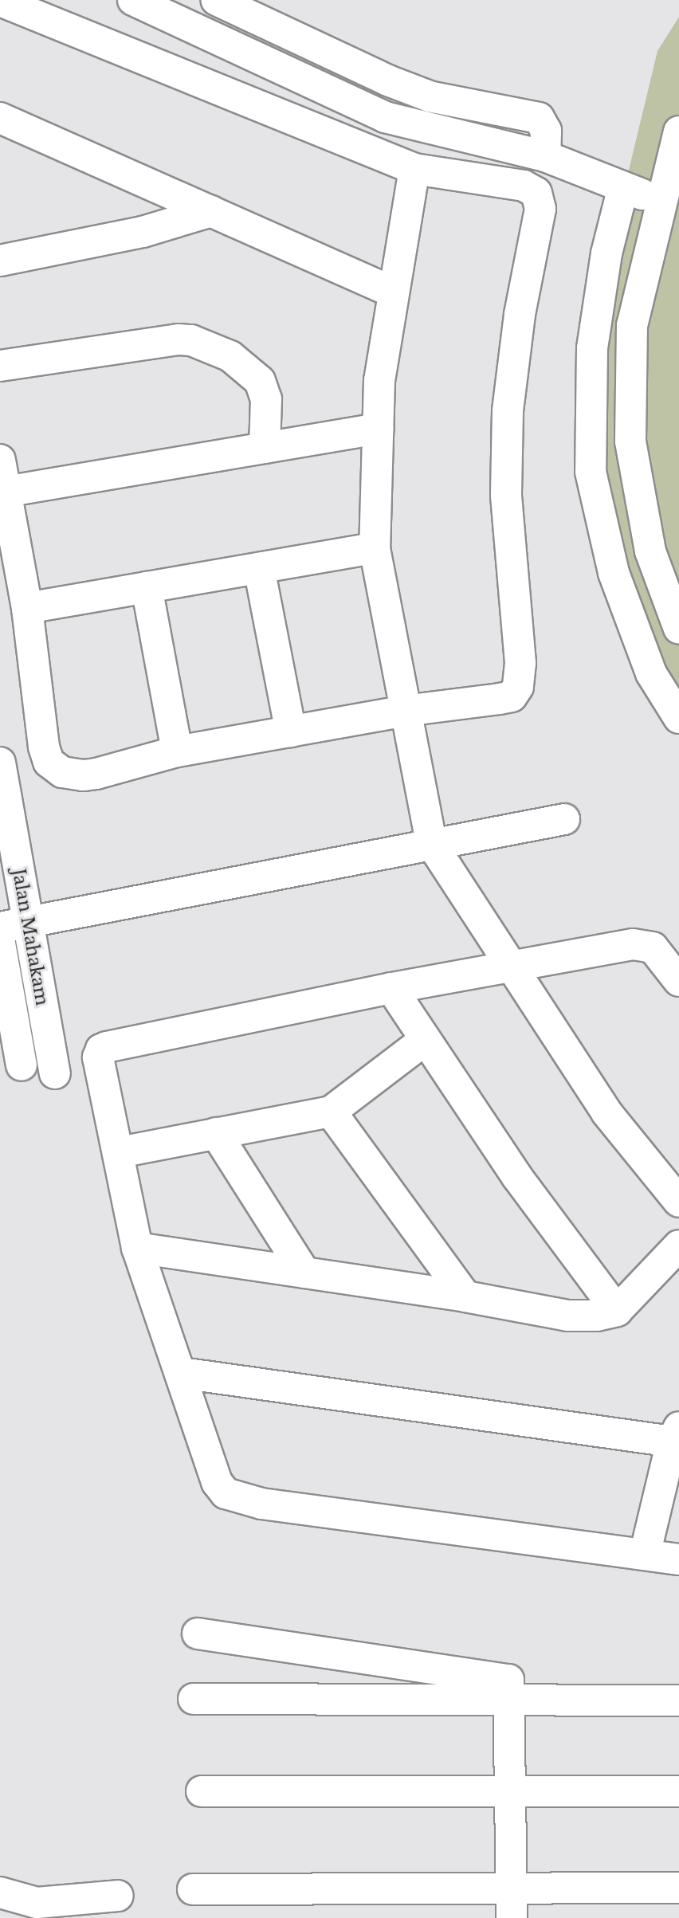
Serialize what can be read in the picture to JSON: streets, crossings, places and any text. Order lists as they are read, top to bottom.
{
  "streets": {
    "street": ["Jalan Mahakam"]
  }
}
